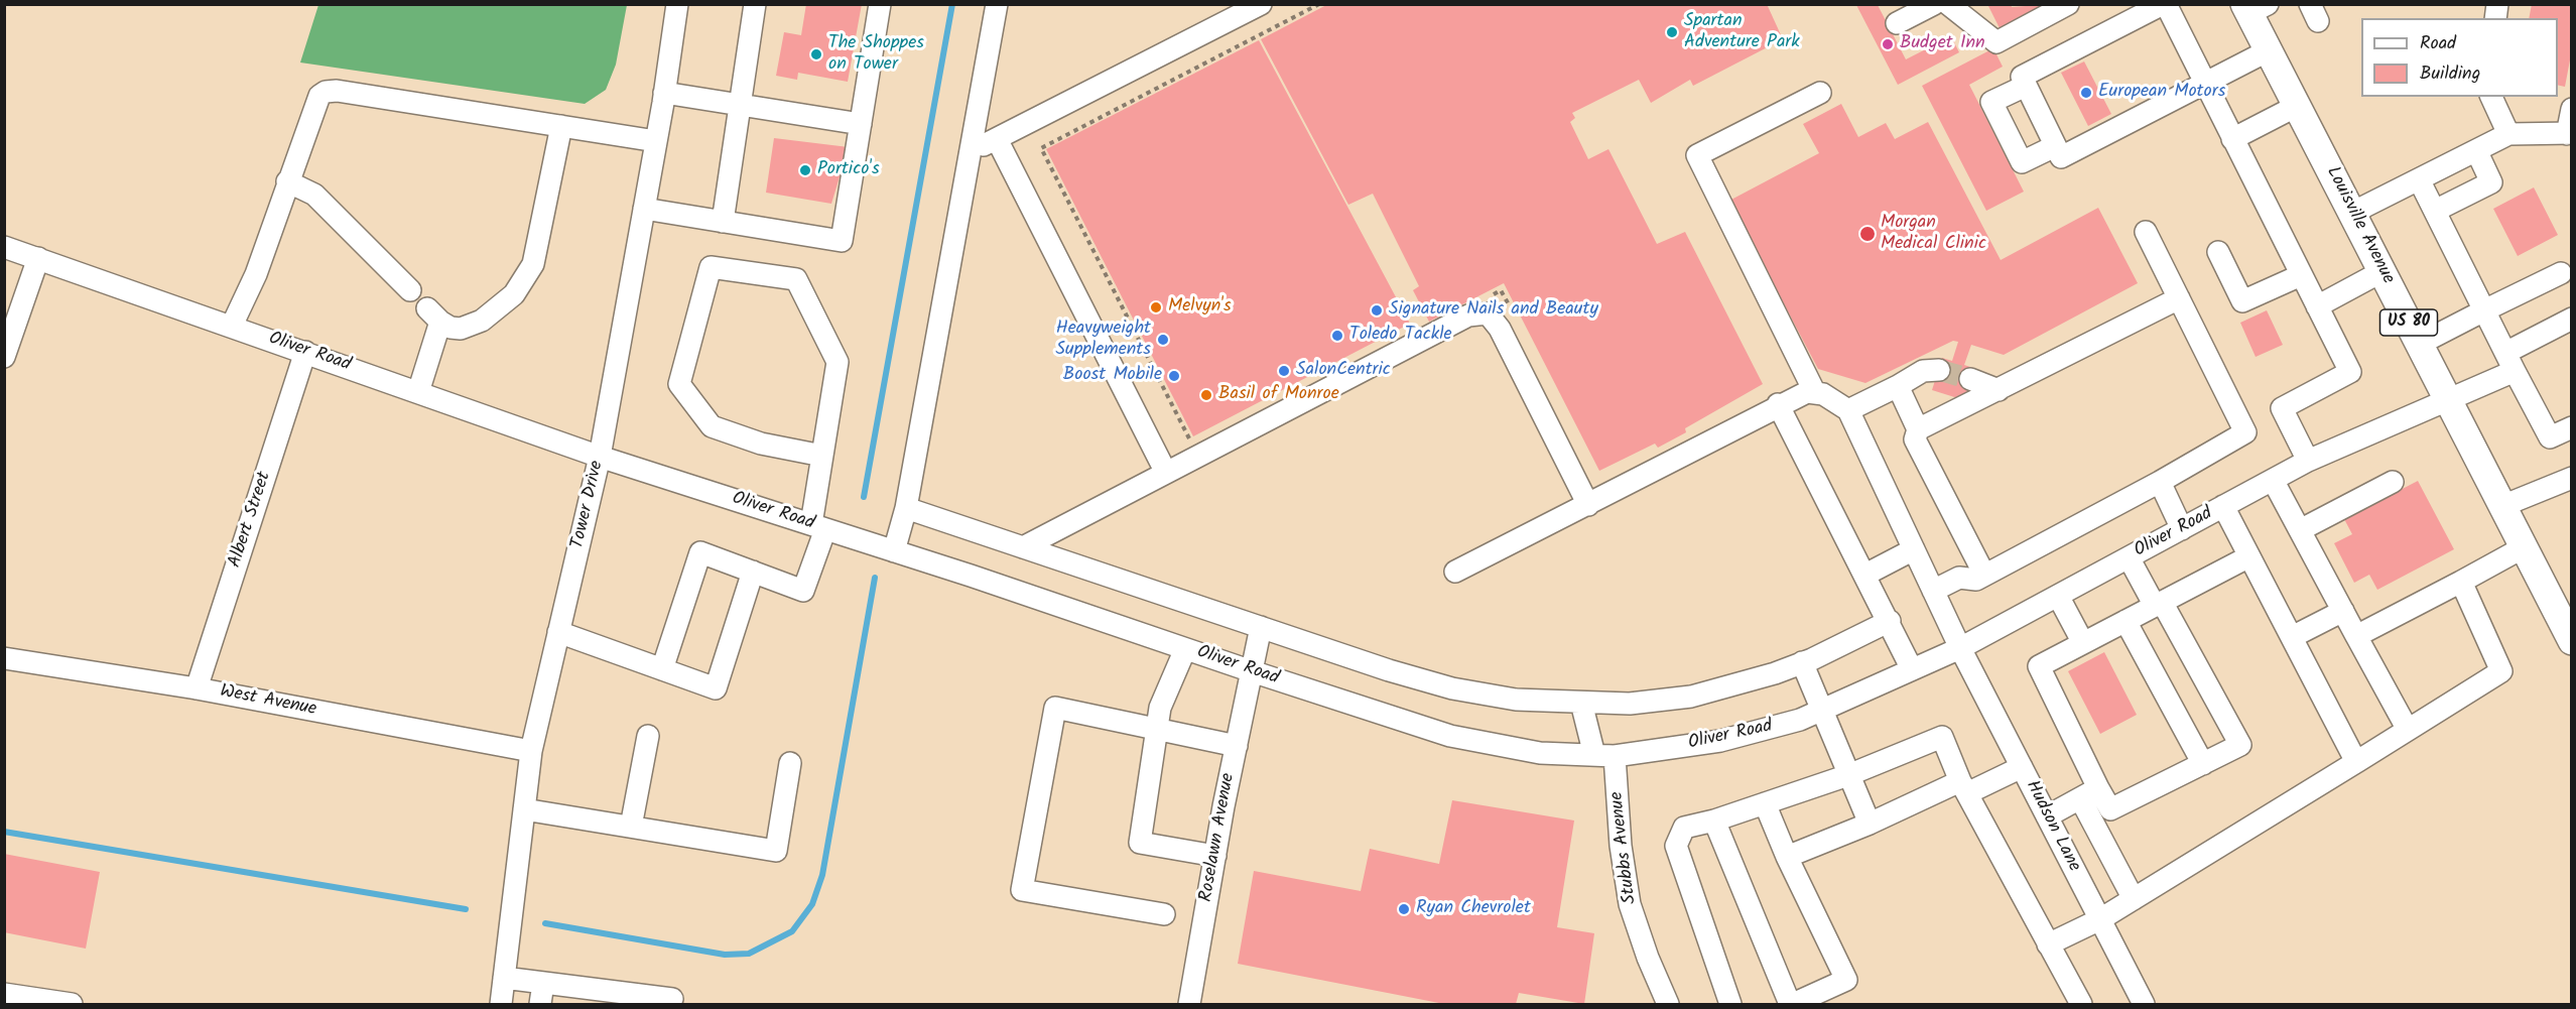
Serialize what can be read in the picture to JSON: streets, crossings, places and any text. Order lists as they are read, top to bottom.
{
  "streets": {
    "main road": ["Louisville Avenue", "US 80"],
    "street": [
      "Oliver Road",
      "Tower Drive",
      "Albert Street",
      "West Avenue",
      "Hudson Lane",
      "Roselawn Avenue",
      "Stubbs Avenue"
    ]
  },
  "crossings": [
    ["Louisville Avenue", "Oliver Road"],
    ["Oliver Road", "Tower Drive"],
    ["Oliver Road", "Albert Street"],
    ["Oliver Road", "Hudson Lane"],
    ["Oliver Road", "Roselawn Avenue"],
    ["Oliver Road", "Stubbs Avenue"],
    ["Tower Drive", "West Avenue"],
    ["Albert Street", "West Avenue"]
  ],
  "places": [
    "Spartan Adventure Park",
    "Budget Inn",
    "The Shoppes on Tower",
    "European Motors",
    "Portico's",
    "Morgan Medical Clinic",
    "Melvyn's",
    "Signature Nails and Beauty",
    "Toledo Tackle",
    "Heavyweight Supplements",
    "SalonCentric",
    "Boost Mobile",
    "Basil of Monroe",
    "Ryan Chevrolet"
  ],
  "legend": ["Road", "Building"]
}
